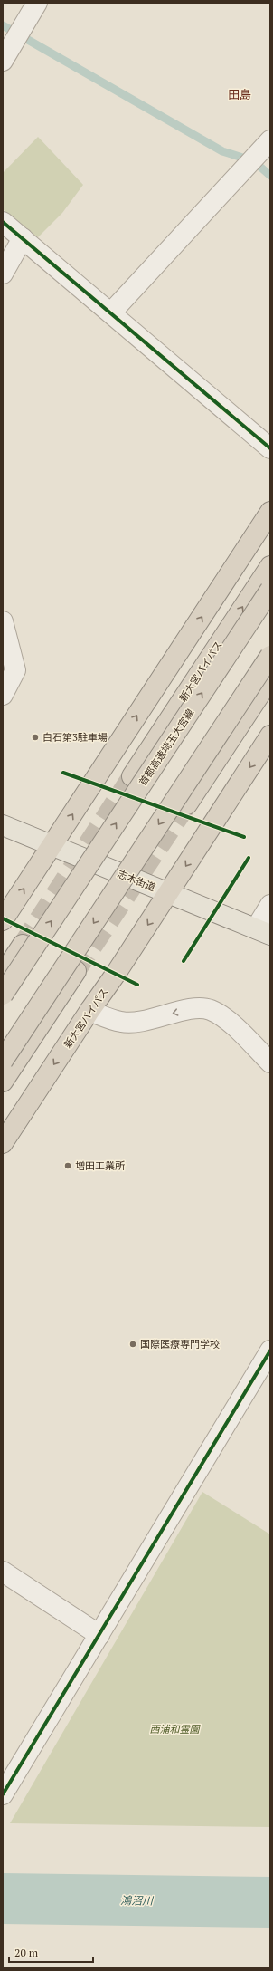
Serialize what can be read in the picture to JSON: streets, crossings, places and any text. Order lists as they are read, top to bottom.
{
  "streets": {
    "highway": ["新大宮バイパス", "首都高速埼玉大宮線"],
    "main road": ["志木街道"]
  },
  "crossings": [
    ["新大宮バイパス", "志木街道"]
  ],
  "districts": ["田島"],
  "water": ["鴻沼川"],
  "parks": ["西浦和霊園"],
  "places": ["白石第3駐車場", "増田工業所", "国際医療専門学校"],
  "scale_bar": "20 m"
}
